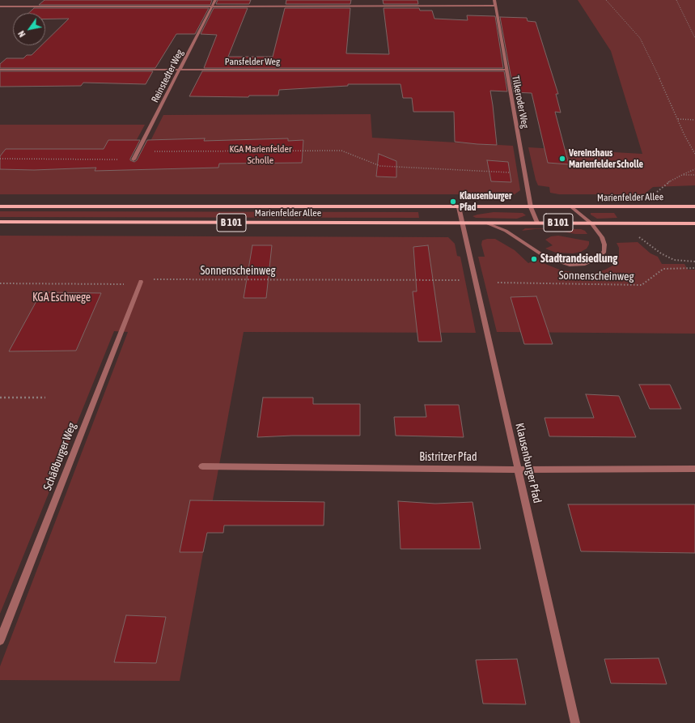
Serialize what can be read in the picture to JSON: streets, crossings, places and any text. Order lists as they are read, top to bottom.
{
  "streets": {
    "main road": ["Marienfelder Allee", "B 101"],
    "street": [
      "Pansfelder Weg",
      "Reinstedter Weg",
      "Tilkeroder Weg",
      "Schäßburger Weg",
      "Bistritzer Pfad",
      "Klausenburger Pfad"
    ],
    "path": ["Sonnenscheinweg"]
  },
  "crossings": [
    ["Pansfelder Weg", "Reinstedter Weg"],
    ["Pansfelder Weg", "Tilkeroder Weg"],
    ["Tilkeroder Weg", "Marienfelder Allee"],
    ["Marienfelder Allee", "B 101"],
    ["Marienfelder Allee", "Klausenburger Pfad"],
    ["Sonnenscheinweg", "Schäßburger Weg"],
    ["Sonnenscheinweg", "Klausenburger Pfad"],
    ["Bistritzer Pfad", "Klausenburger Pfad"]
  ],
  "parks": ["KGA Marienfelder Scholle", "KGA Eschwege"],
  "places": ["Vereinshaus Marienfelder Scholle", "Klausenburger Pfad", "Stadtrandsiedlung"],
  "north": "bottom left"
}
